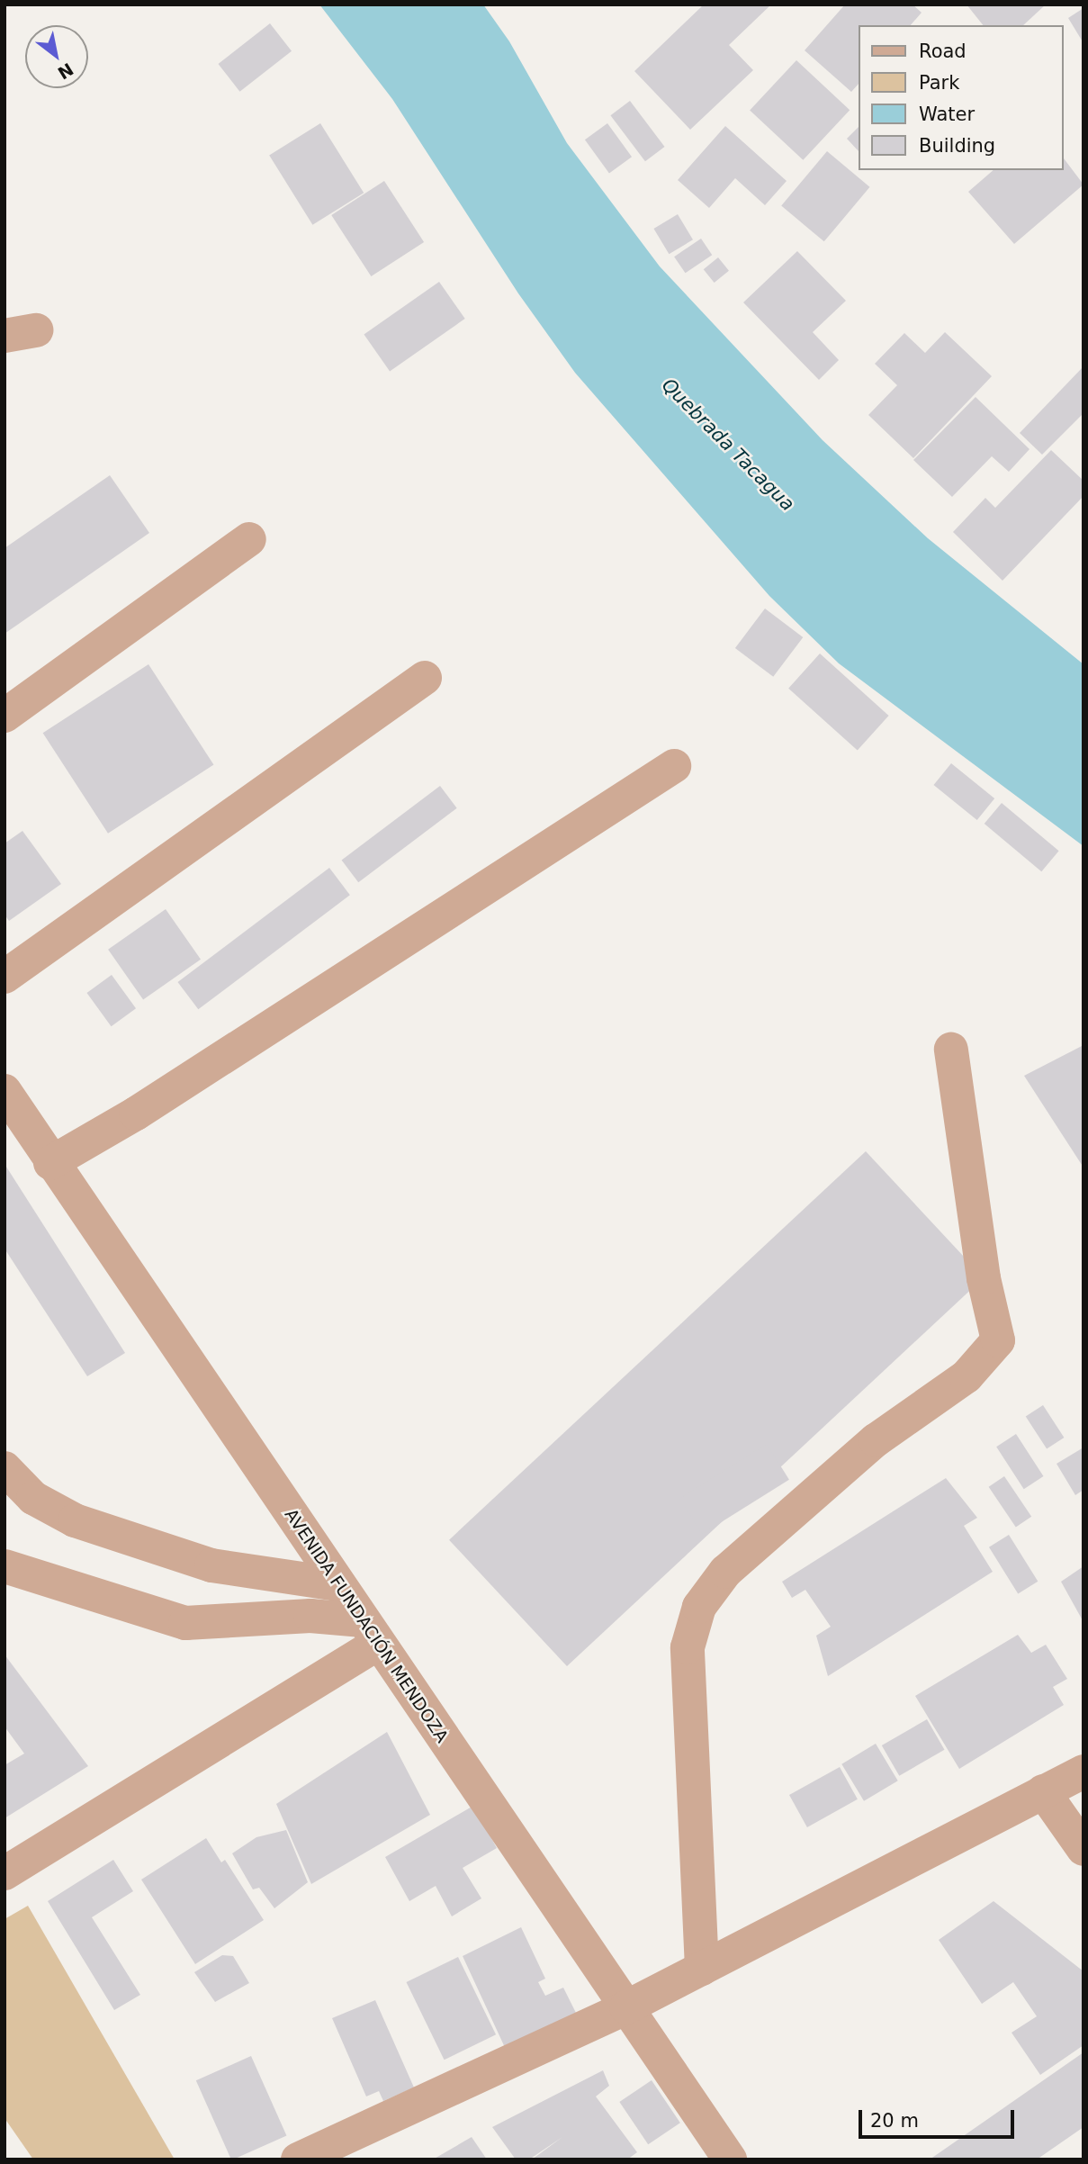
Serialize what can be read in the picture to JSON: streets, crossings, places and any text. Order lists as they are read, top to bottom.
{
  "streets": {
    "street": ["AVENIDA FUNDACIÓN MENDOZA"]
  },
  "water": ["Quebrada Tacagua"],
  "legend": [
    "Road",
    "Park",
    "Water",
    "Building"
  ],
  "scale_bar": "20 m",
  "north": "bottom right"
}
